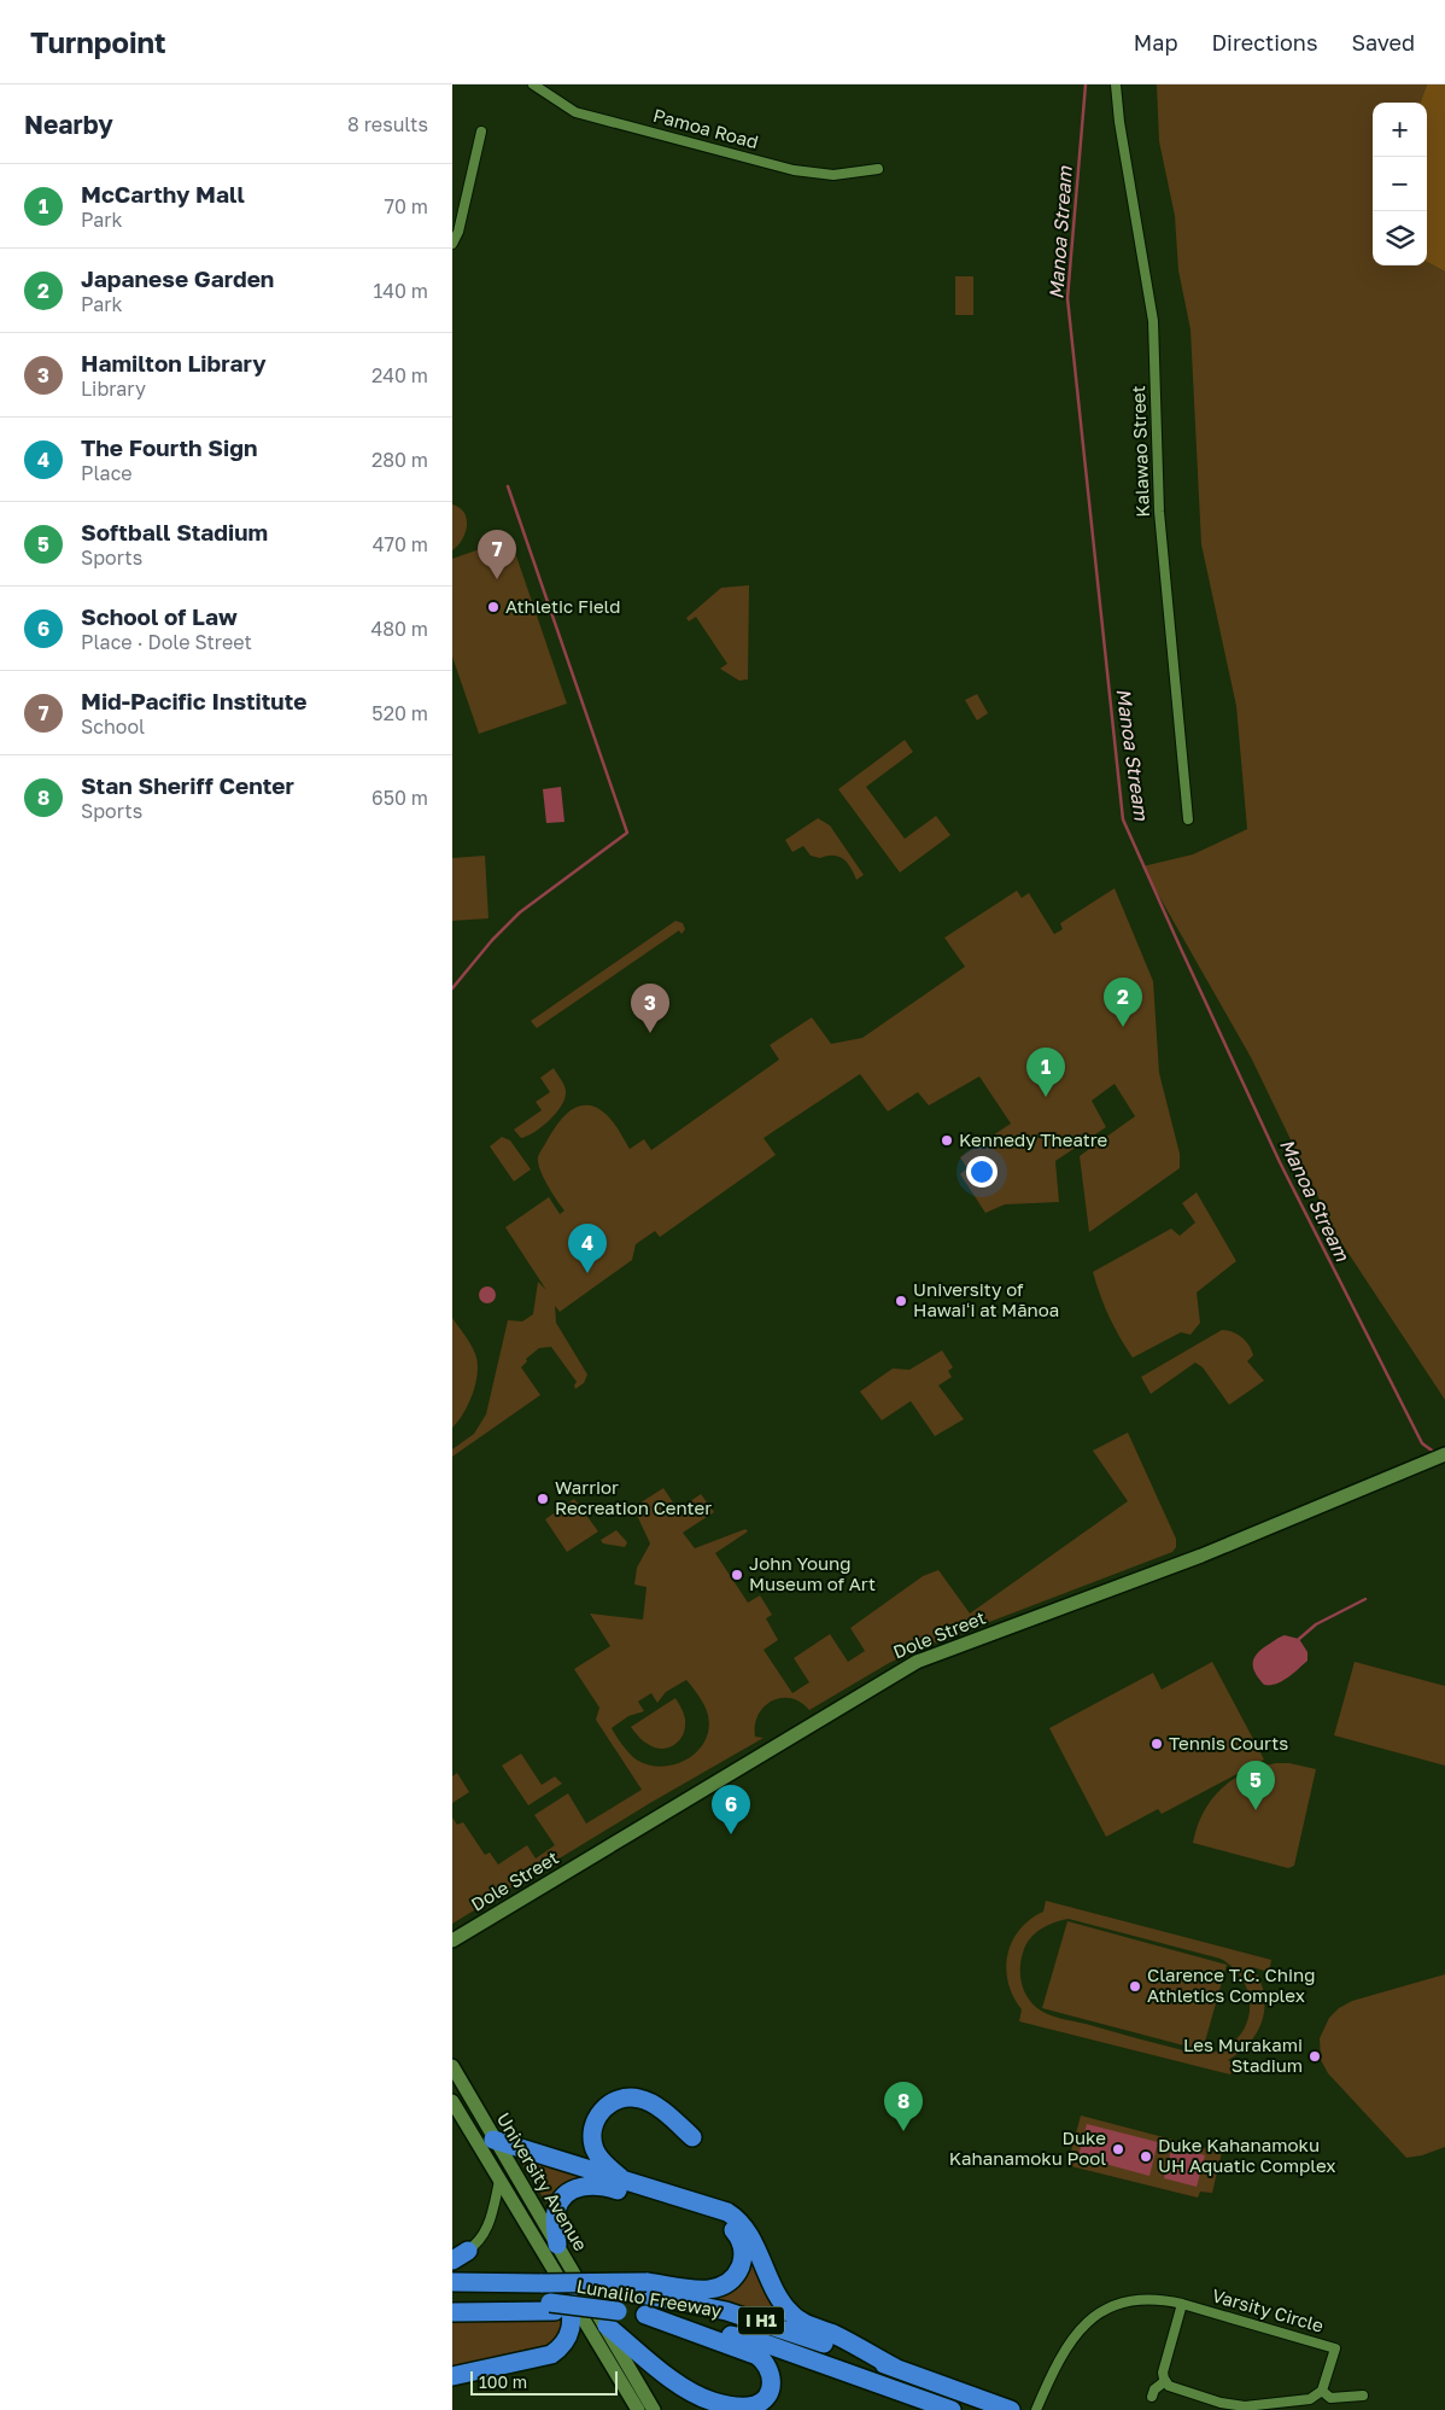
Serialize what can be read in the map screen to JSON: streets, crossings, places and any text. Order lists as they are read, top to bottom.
{
  "streets": {
    "highway": ["Lunalilo Freeway", "I H1"],
    "street": [
      "Pamoa Road",
      "Kalawao Street",
      "Dole Street",
      "University Avenue",
      "Varsity Circle"
    ]
  },
  "crossings": [
    ["University Avenue", "Lunalilo Freeway"]
  ],
  "water": ["Manoa Stream"],
  "places": [
    "Athletic Field",
    "Kennedy Theatre",
    "University of Hawaiʻi at Mānoa",
    "Warrior Recreation Center",
    "John Young Museum of Art",
    "Tennis Courts",
    "Clarence T.C. Ching Athletics Complex",
    "Les Murakami Stadium",
    "Duke Kahanamoku Pool",
    "Duke Kahanamoku UH Aquatic Complex"
  ],
  "scale_bar": "100 m",
  "page": {
    "header": "Turnpoint",
    "nav": ["Map", "Directions", "Saved"],
    "heading": ["Nearby", "8 results"],
    "map_buttons": ["+", "−"],
    "list": [
      {
        "mark": "1",
        "name": "McCarthy Mall",
        "note": "Park",
        "value": "70 m"
      },
      {
        "mark": "2",
        "name": "Japanese Garden",
        "note": "Park",
        "value": "140 m"
      },
      {
        "mark": "3",
        "name": "Hamilton Library",
        "note": "Library",
        "value": "240 m"
      },
      {
        "mark": "4",
        "name": "The Fourth Sign",
        "note": "Place",
        "value": "280 m"
      },
      {
        "mark": "5",
        "name": "Softball Stadium",
        "note": "Sports",
        "value": "470 m"
      },
      {
        "mark": "6",
        "name": "School of Law",
        "note": "Place · Dole Street",
        "value": "480 m"
      },
      {
        "mark": "7",
        "name": "Mid-Pacific Institute",
        "note": "School",
        "value": "520 m"
      },
      {
        "mark": "8",
        "name": "Stan Sheriff Center",
        "note": "Sports",
        "value": "650 m"
      }
    ],
    "pins": [
      "7",
      "2",
      "3",
      "1",
      "4",
      "5",
      "6",
      "8"
    ],
    "scale": "100 m"
  }
}
